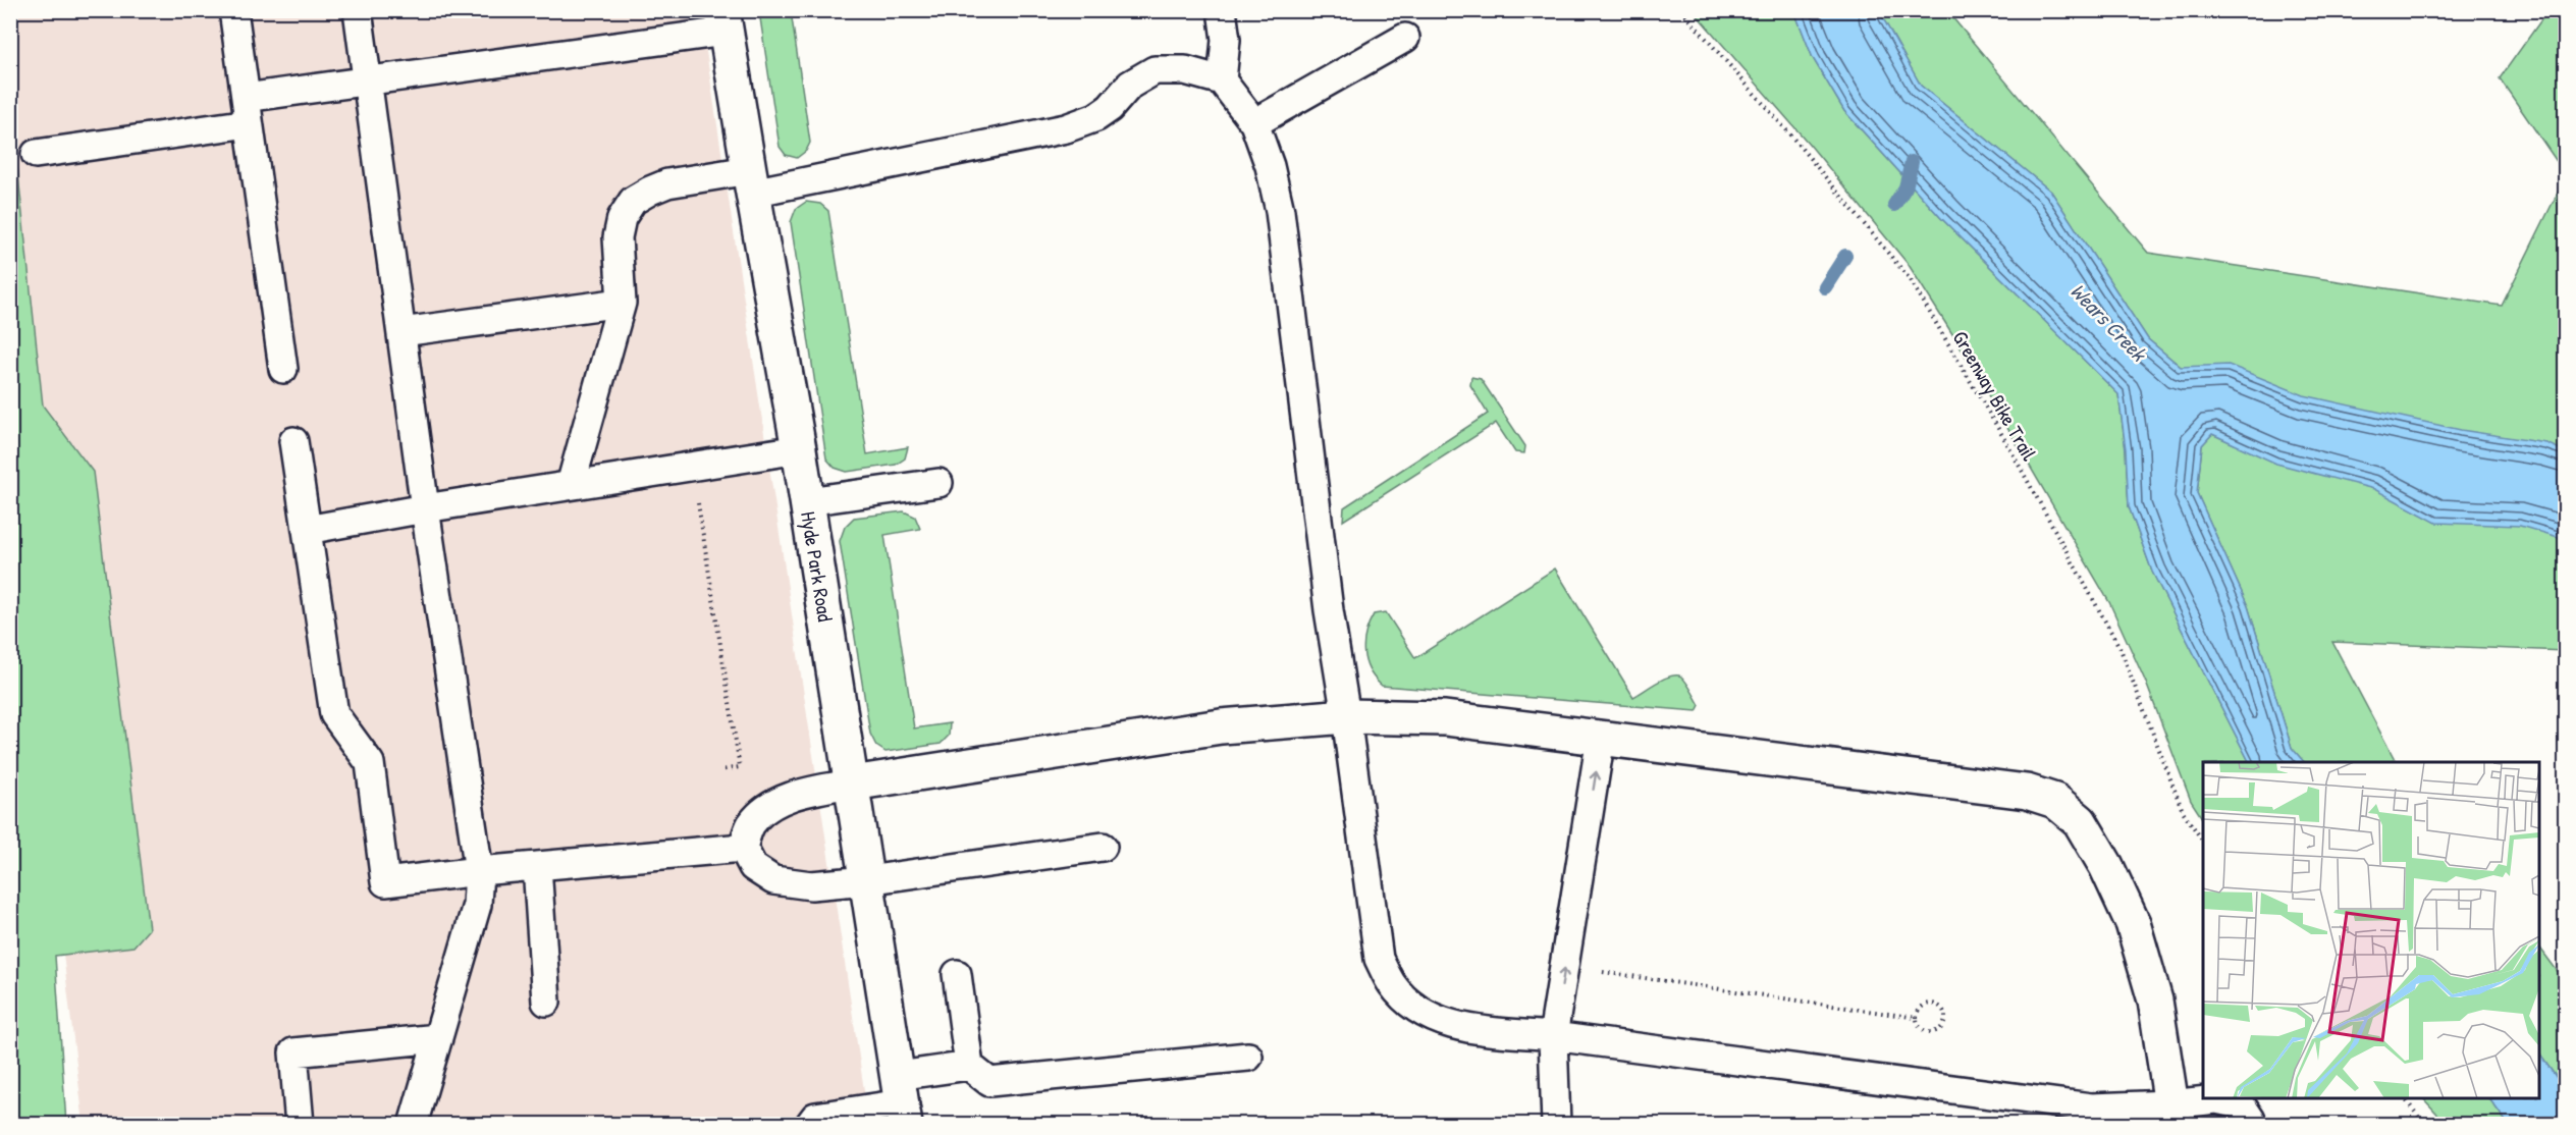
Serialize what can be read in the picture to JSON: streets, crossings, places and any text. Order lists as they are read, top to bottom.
{
  "streets": {
    "street": ["Hyde Park Road"],
    "path": ["Greenway Bike Trail"]
  },
  "water": ["Wears Creek"]
}
